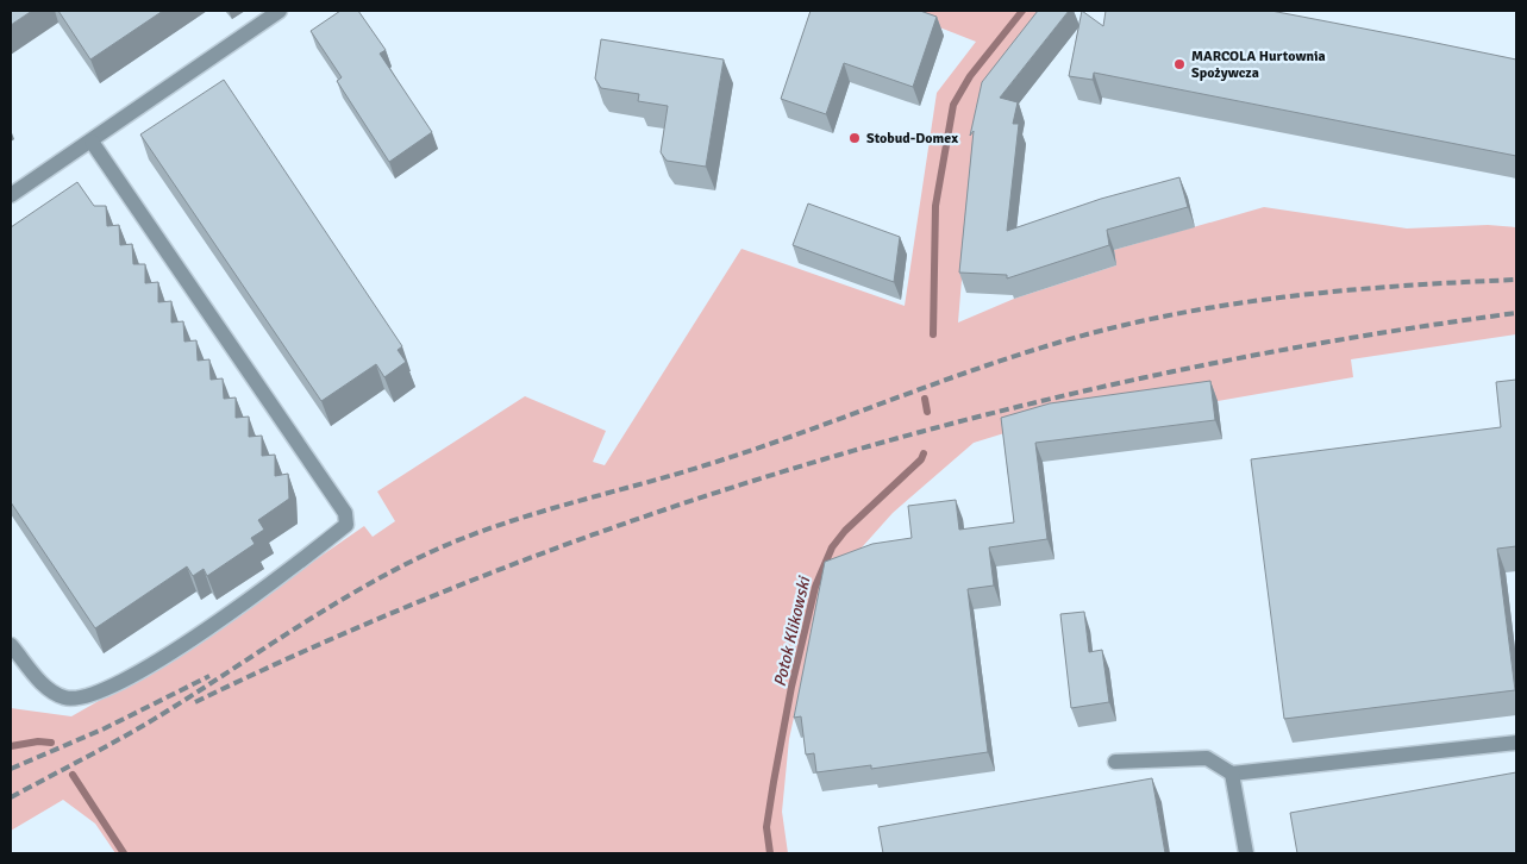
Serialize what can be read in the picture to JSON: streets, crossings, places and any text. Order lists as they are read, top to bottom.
{
  "water": ["Potok Klikowski"],
  "places": ["MARCOLA Hurtownia Spożywcza", "Stobud-Domex"]
}
